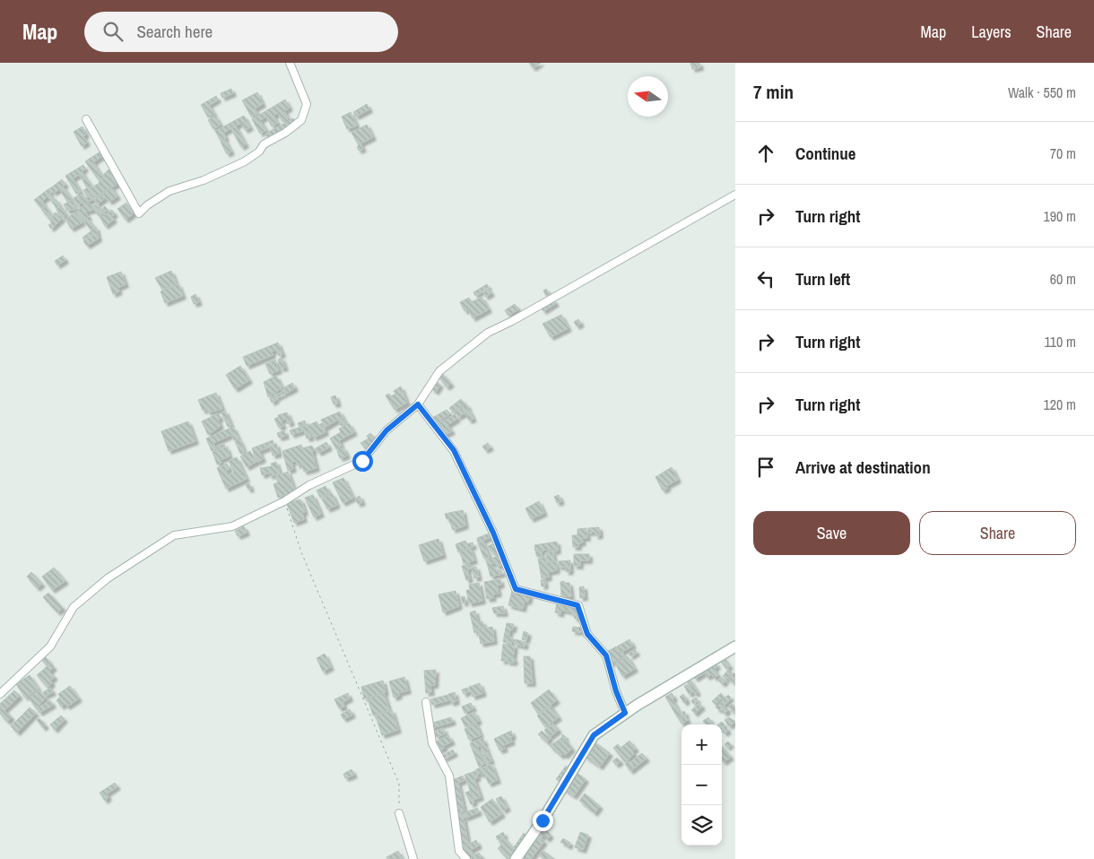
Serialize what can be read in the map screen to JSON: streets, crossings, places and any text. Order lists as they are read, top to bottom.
{
  "north": "left",
  "page": {
    "header": "Map",
    "search": "Search here",
    "nav": ["Map", "Layers", "Share"],
    "heading": ["7 min", "Walk · 550 m"],
    "list": [
      ["Continue", "70 m"],
      ["Turn right", "190 m"],
      ["Turn left", "60 m"],
      ["Turn right", "110 m"],
      ["Turn right", "120 m"],
      "Arrive at destination"
    ],
    "buttons": ["Save", "Share"],
    "map_buttons": ["+", "−"]
  }
}
